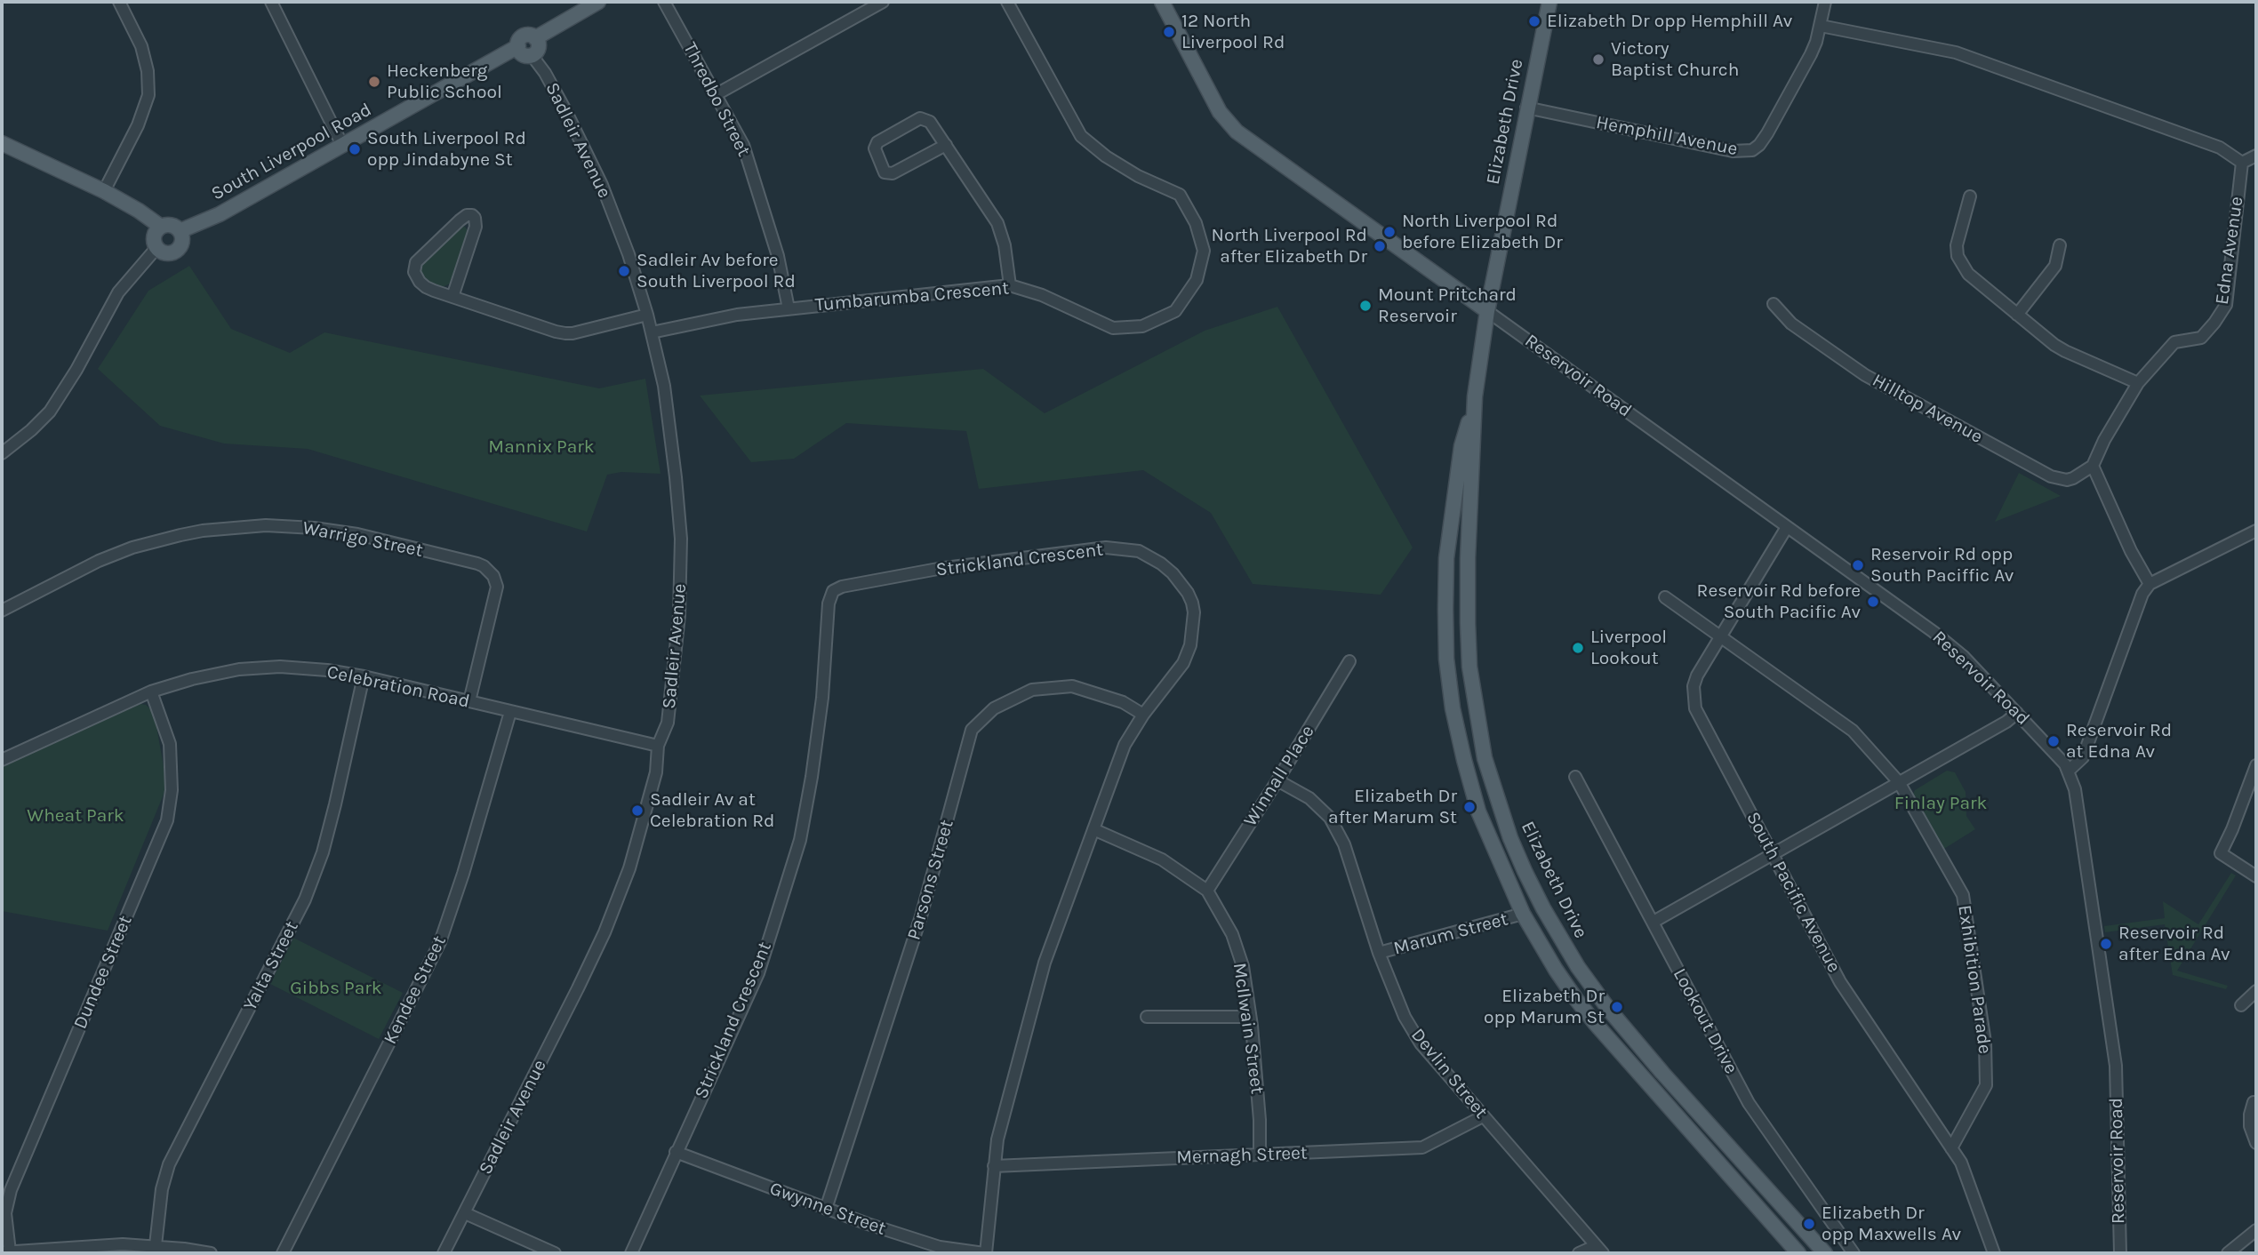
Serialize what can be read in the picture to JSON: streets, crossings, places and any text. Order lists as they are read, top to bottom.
{
  "streets": {
    "main road": ["Elizabeth Drive", "South Liverpool Road"],
    "street": [
      "Thredbo Street",
      "Hemphill Avenue",
      "Sadleir Avenue",
      "Edna Avenue",
      "Tumbarumba Crescent",
      "Reservoir Road",
      "Hilltop Avenue",
      "Warrigo Street",
      "Strickland Crescent",
      "Celebration Road",
      "Winnall Place",
      "Parsons Street",
      "South Pacific Avenue",
      "Marum Street",
      "Yalta Street",
      "Dundee Street",
      "Exhibition Parade",
      "Kendee Street",
      "Lookout Drive",
      "McIlwain Street",
      "Devlin Street",
      "Mernagh Street",
      "Gwynne Street"
    ]
  },
  "crossings": [
    ["Thredbo Street", "Tumbarumba Crescent"],
    ["Elizabeth Drive", "Hemphill Avenue"],
    ["Elizabeth Drive", "Reservoir Road"],
    ["Elizabeth Drive", "Marum Street"],
    ["Sadleir Avenue", "South Liverpool Road"],
    ["Sadleir Avenue", "Tumbarumba Crescent"],
    ["Sadleir Avenue", "Celebration Road"],
    ["Edna Avenue", "Hilltop Avenue"],
    ["Reservoir Road", "South Pacific Avenue"],
    ["Warrigo Street", "Celebration Road"],
    ["Strickland Crescent", "Parsons Street"],
    ["Strickland Crescent", "McIlwain Street"],
    ["Strickland Crescent", "Mernagh Street"],
    ["Strickland Crescent", "Gwynne Street"],
    ["Celebration Road", "Yalta Street"],
    ["Celebration Road", "Dundee Street"],
    ["Celebration Road", "Kendee Street"],
    ["Winnall Place", "McIlwain Street"],
    ["Winnall Place", "Devlin Street"],
    ["Parsons Street", "Gwynne Street"],
    ["South Pacific Avenue", "Exhibition Parade"],
    ["Marum Street", "Devlin Street"],
    ["McIlwain Street", "Mernagh Street"],
    ["Devlin Street", "Mernagh Street"]
  ],
  "parks": [
    "Mannix Park",
    "Finlay Park",
    "Wheat Park",
    "Gibbs Park"
  ],
  "places": [
    "Elizabeth Dr opp Hemphill Av",
    "12 North Liverpool Rd",
    "Victory Baptist Church",
    "Heckenberg Public School",
    "South Liverpool Rd opp Jindabyne St",
    "North Liverpool Rd before Elizabeth Dr",
    "North Liverpool Rd after Elizabeth Dr",
    "Sadleir Av before South Liverpool Rd",
    "Mount Pritchard Reservoir",
    "Reservoir Rd opp South Paciffic Av",
    "Reservoir Rd before South Pacific Av",
    "Liverpool Lookout",
    "Reservoir Rd at Edna Av",
    "Elizabeth Dr after Marum St",
    "Sadleir Av at Celebration Rd",
    "Reservoir Rd after Edna Av",
    "Elizabeth Dr opp Marum St",
    "Elizabeth Dr opp Maxwells Av"
  ]
}
